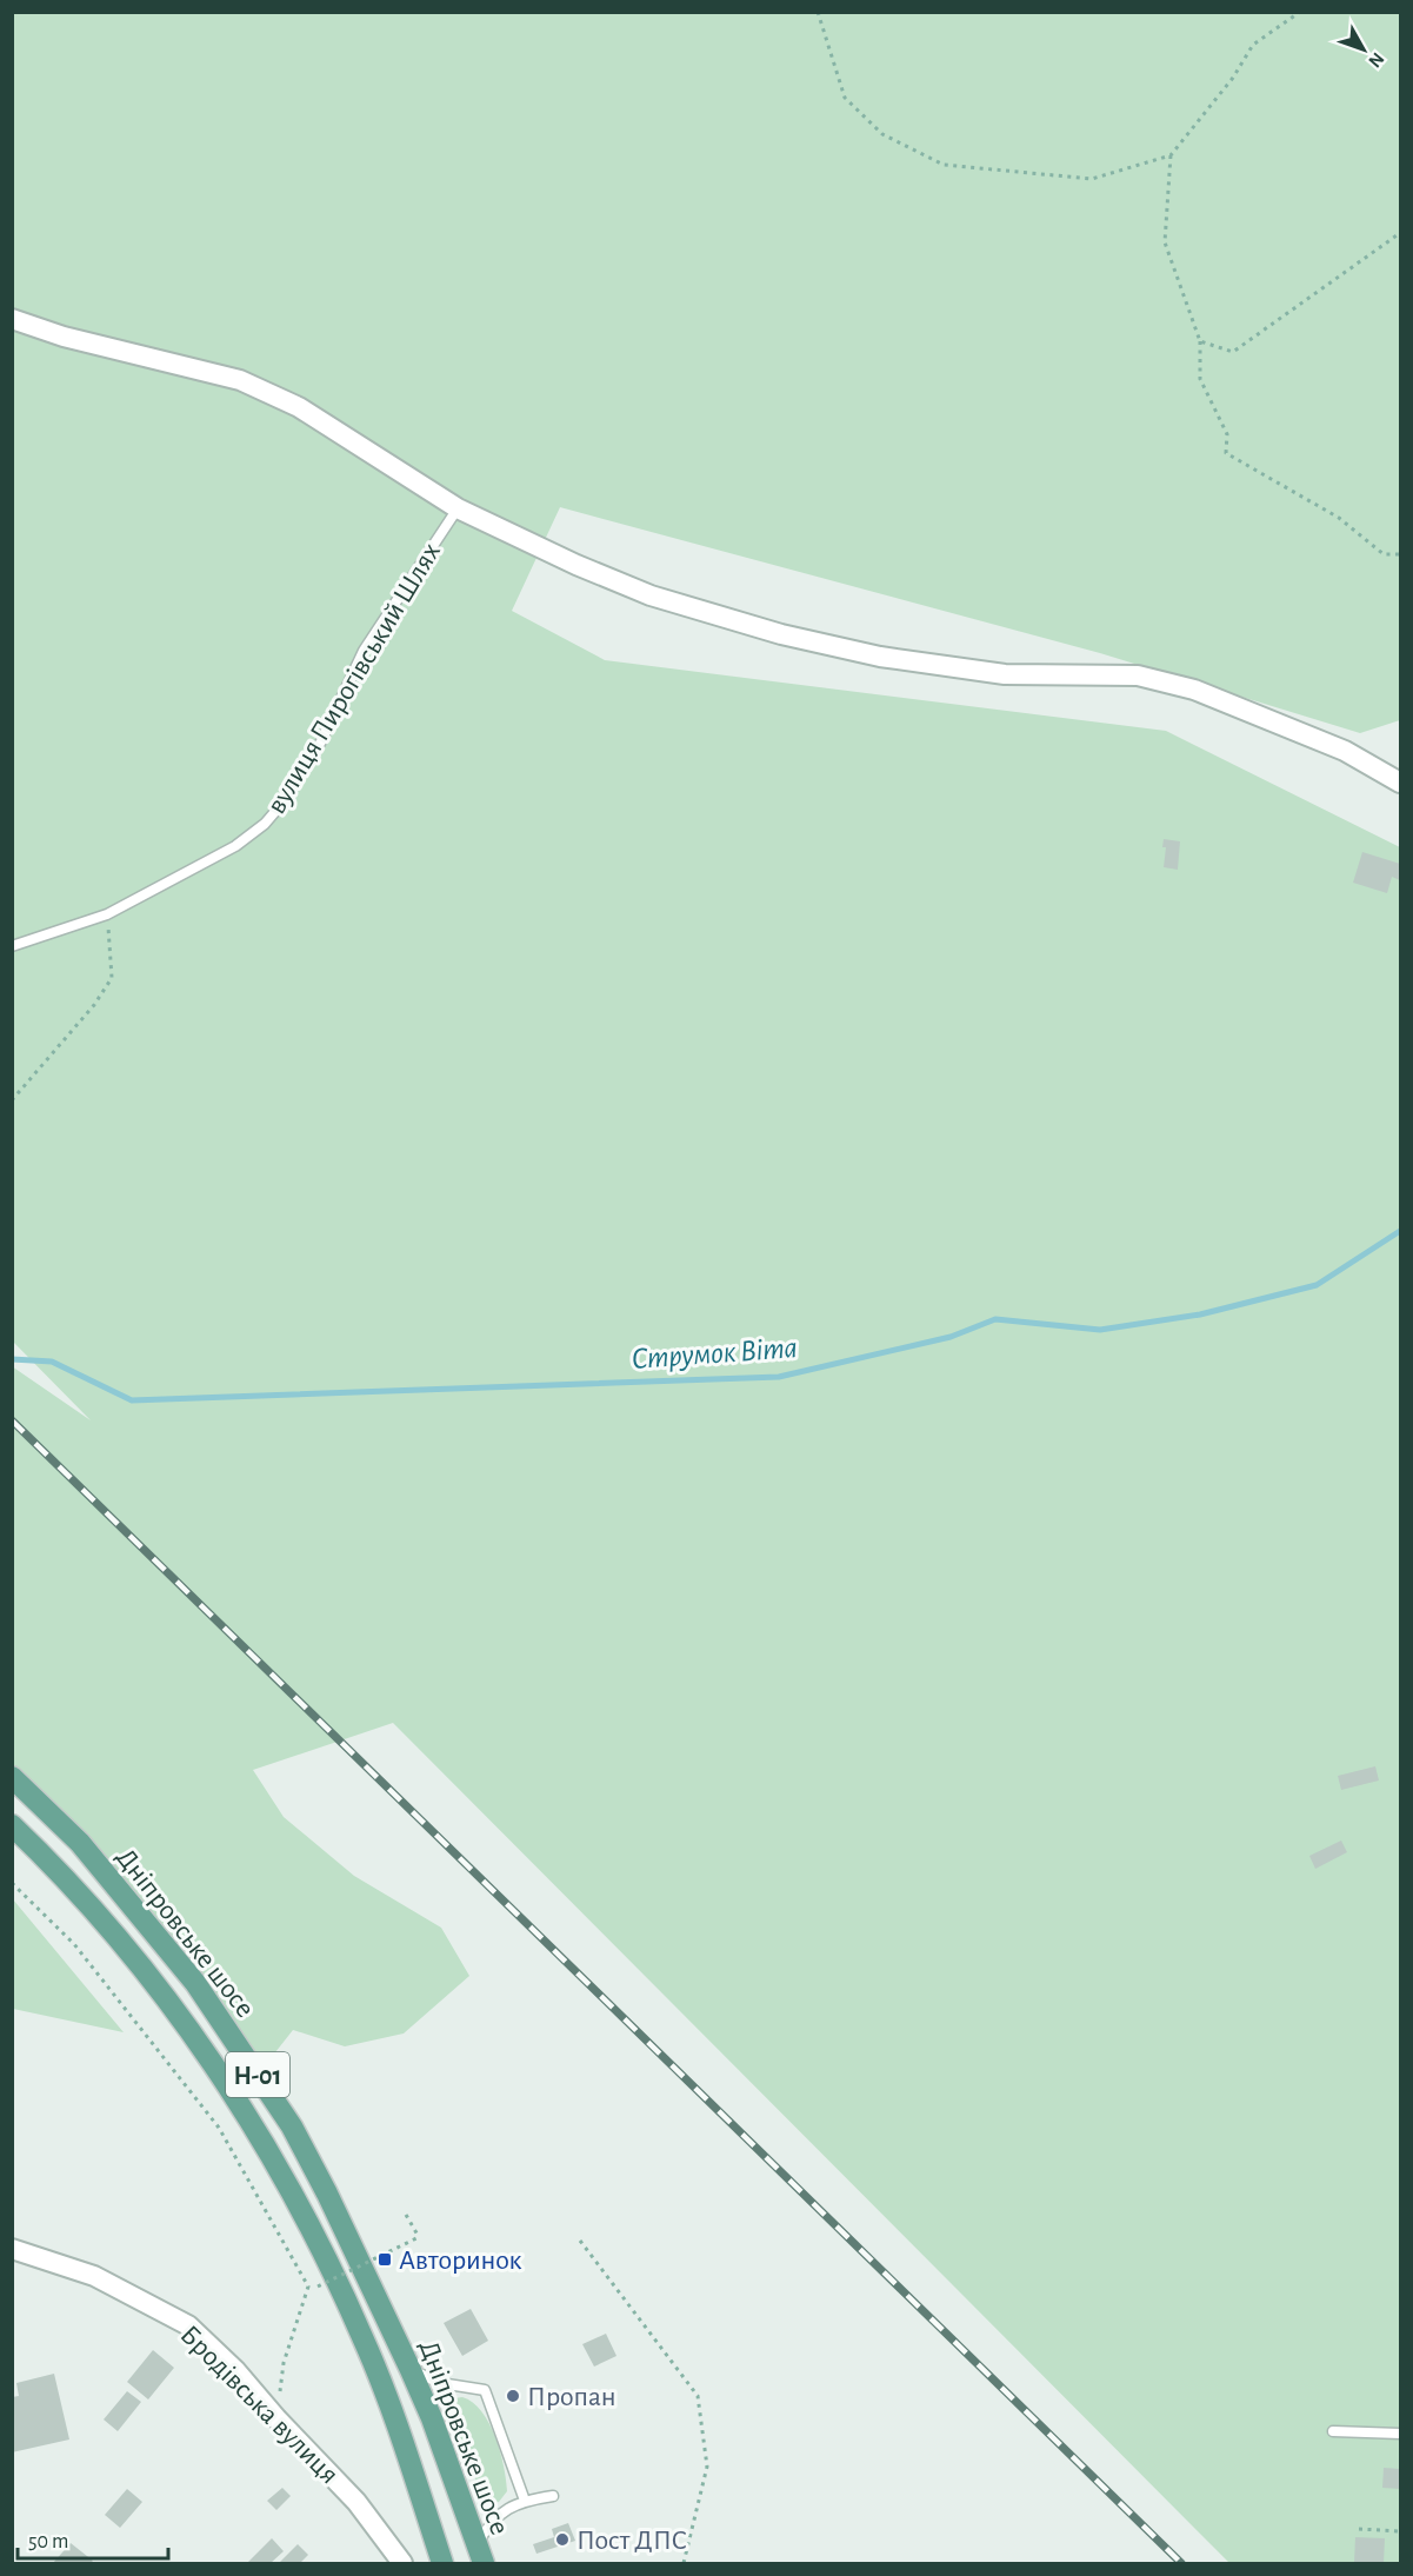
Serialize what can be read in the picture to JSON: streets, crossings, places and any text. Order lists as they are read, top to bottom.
{
  "streets": {
    "main road": ["Дніпровське шосе", "Н-01"],
    "street": ["Бродівська вулиця"],
    "lane": ["вулиця Пирогівський Шлях"]
  },
  "water": ["Струмок Віта"],
  "places": {
    "transit": ["Авторинок"],
    "other": ["Пропан", "Пост ДПС"]
  },
  "scale_bar": "50 m",
  "north": "bottom right"
}
